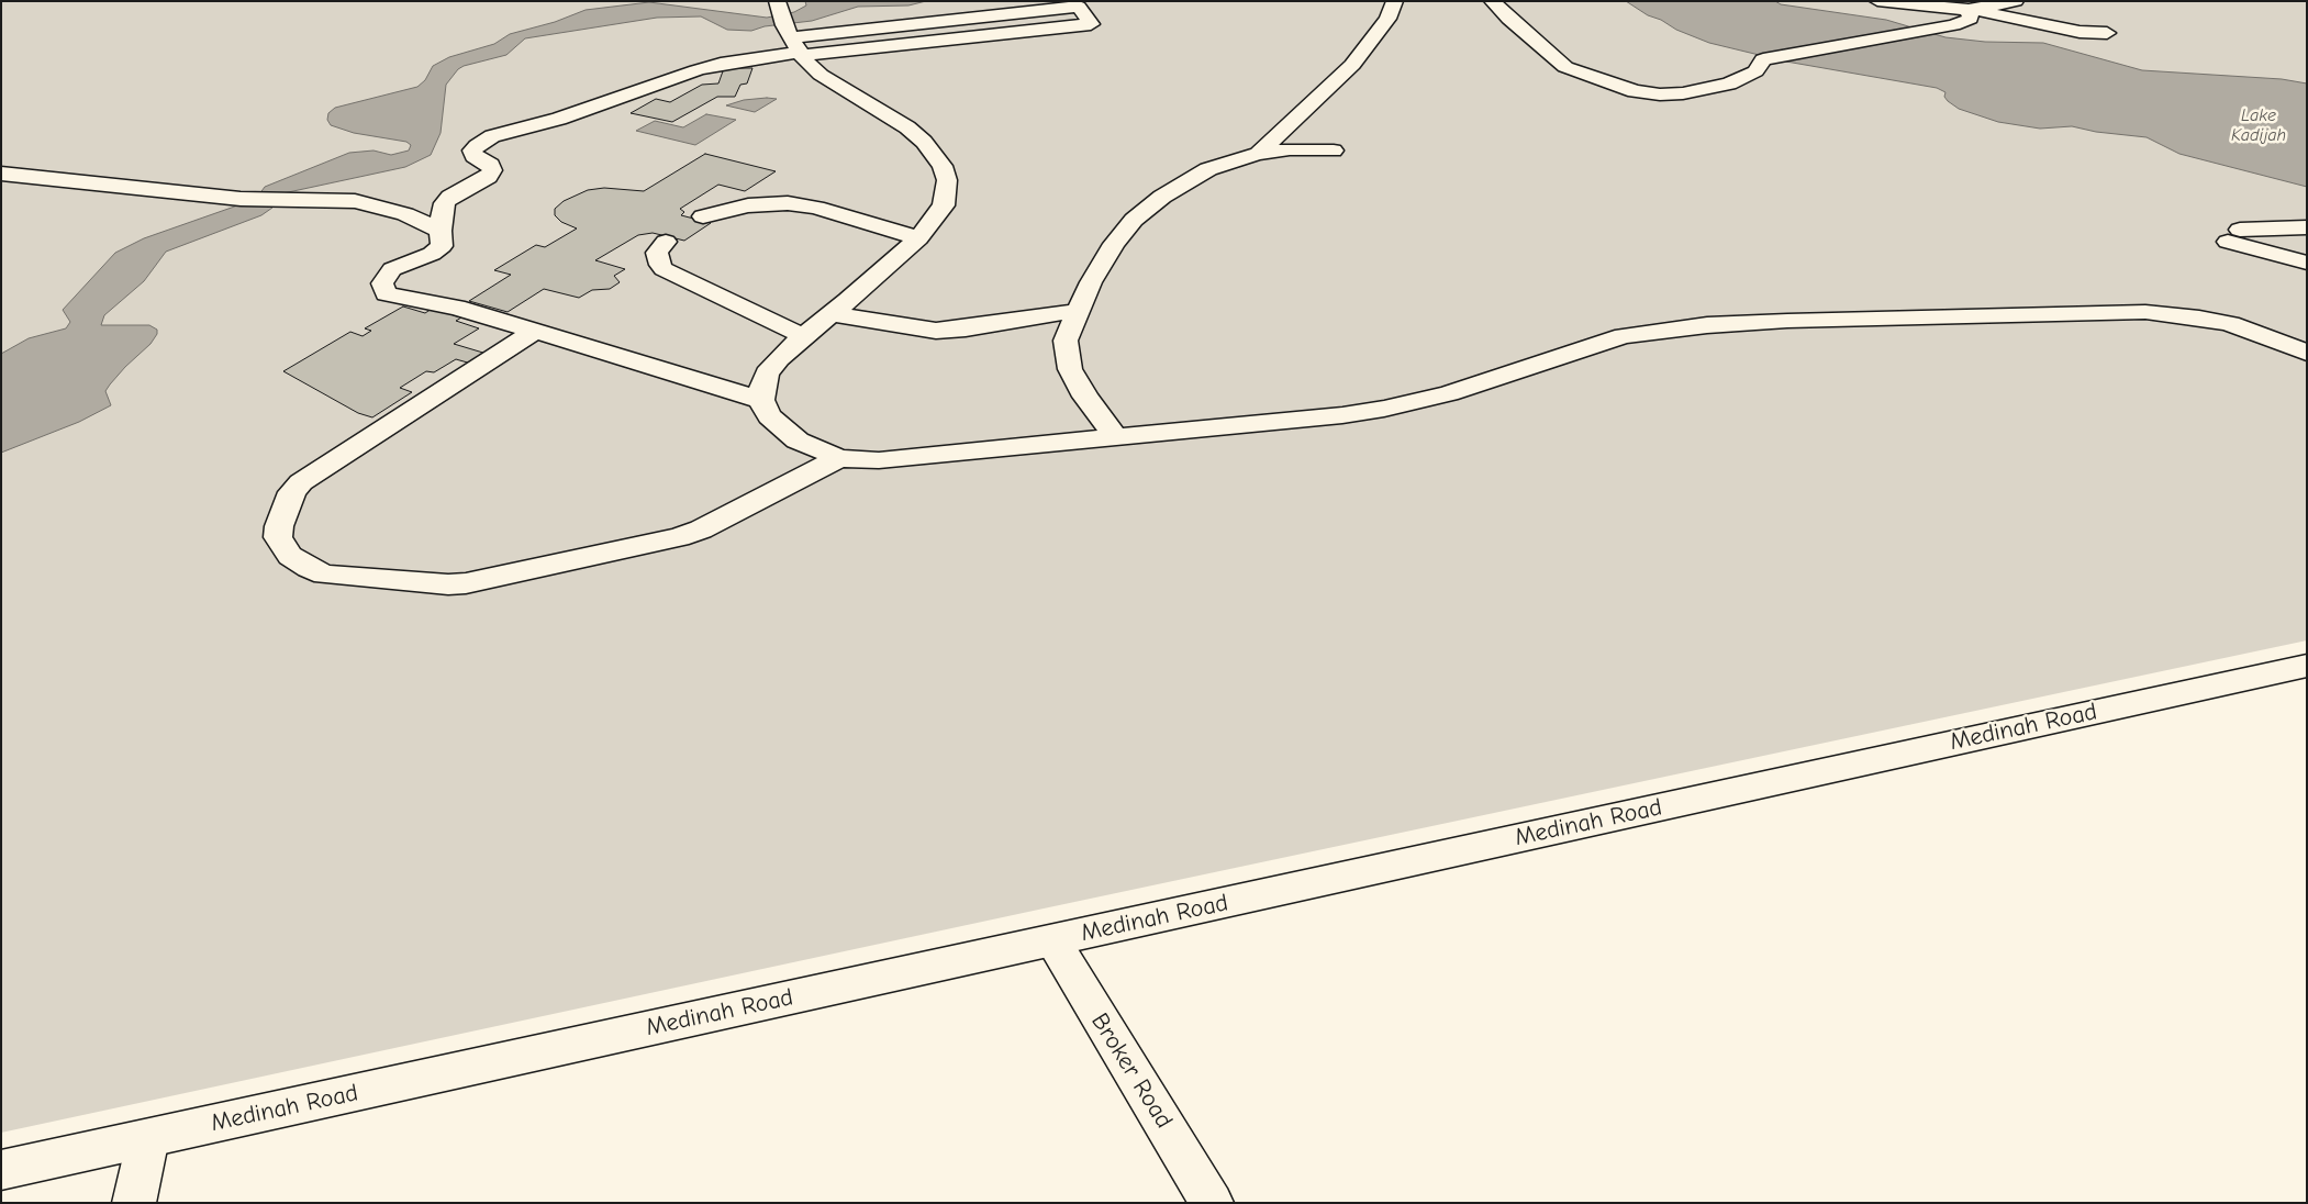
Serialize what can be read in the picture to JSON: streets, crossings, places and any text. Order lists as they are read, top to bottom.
{
  "streets": {
    "main road": ["Medinah Road", "Broker Road"]
  },
  "crossings": [
    ["Medinah Road", "Broker Road"]
  ],
  "water": ["Lake Kadijah"]
}
